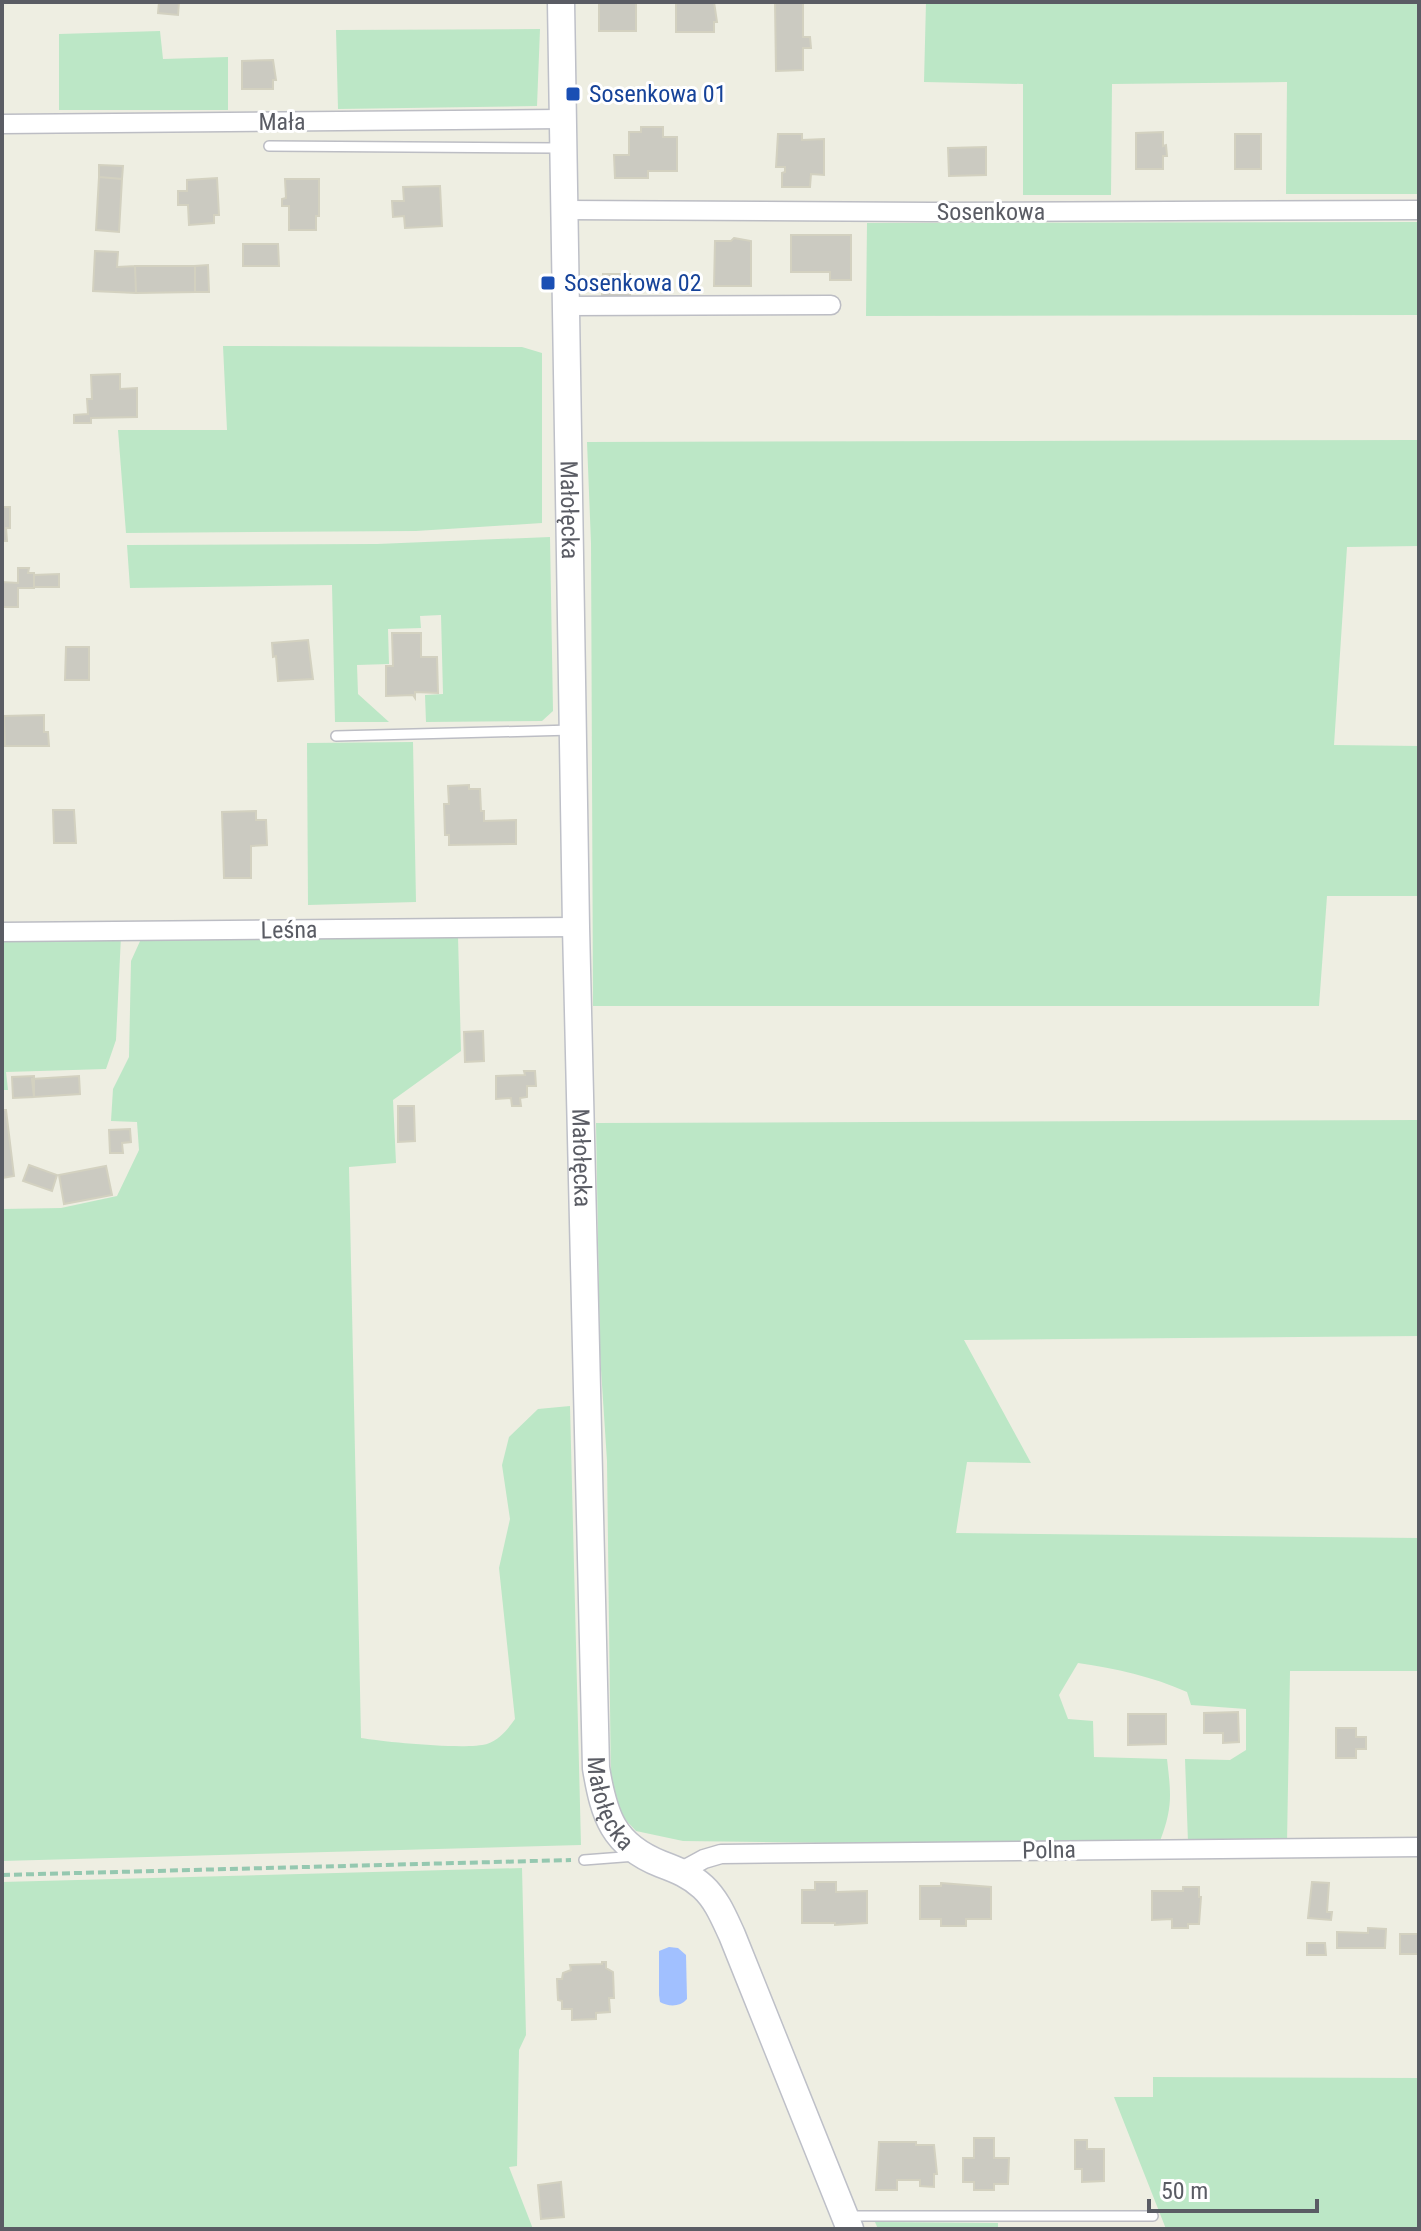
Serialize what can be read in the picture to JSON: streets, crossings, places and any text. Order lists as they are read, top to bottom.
{
  "streets": {
    "street": [
      "Mała",
      "Sosenkowa",
      "Małołęcka",
      "Leśna",
      "Polna"
    ]
  },
  "crossings": [
    ["Mała", "Małołęcka"],
    ["Sosenkowa", "Małołęcka"],
    ["Małołęcka", "Leśna"],
    ["Małołęcka", "Polna"]
  ],
  "places": {
    "transit": ["Sosenkowa 01", "Sosenkowa 02"]
  },
  "scale_bar": "50 m"
}
